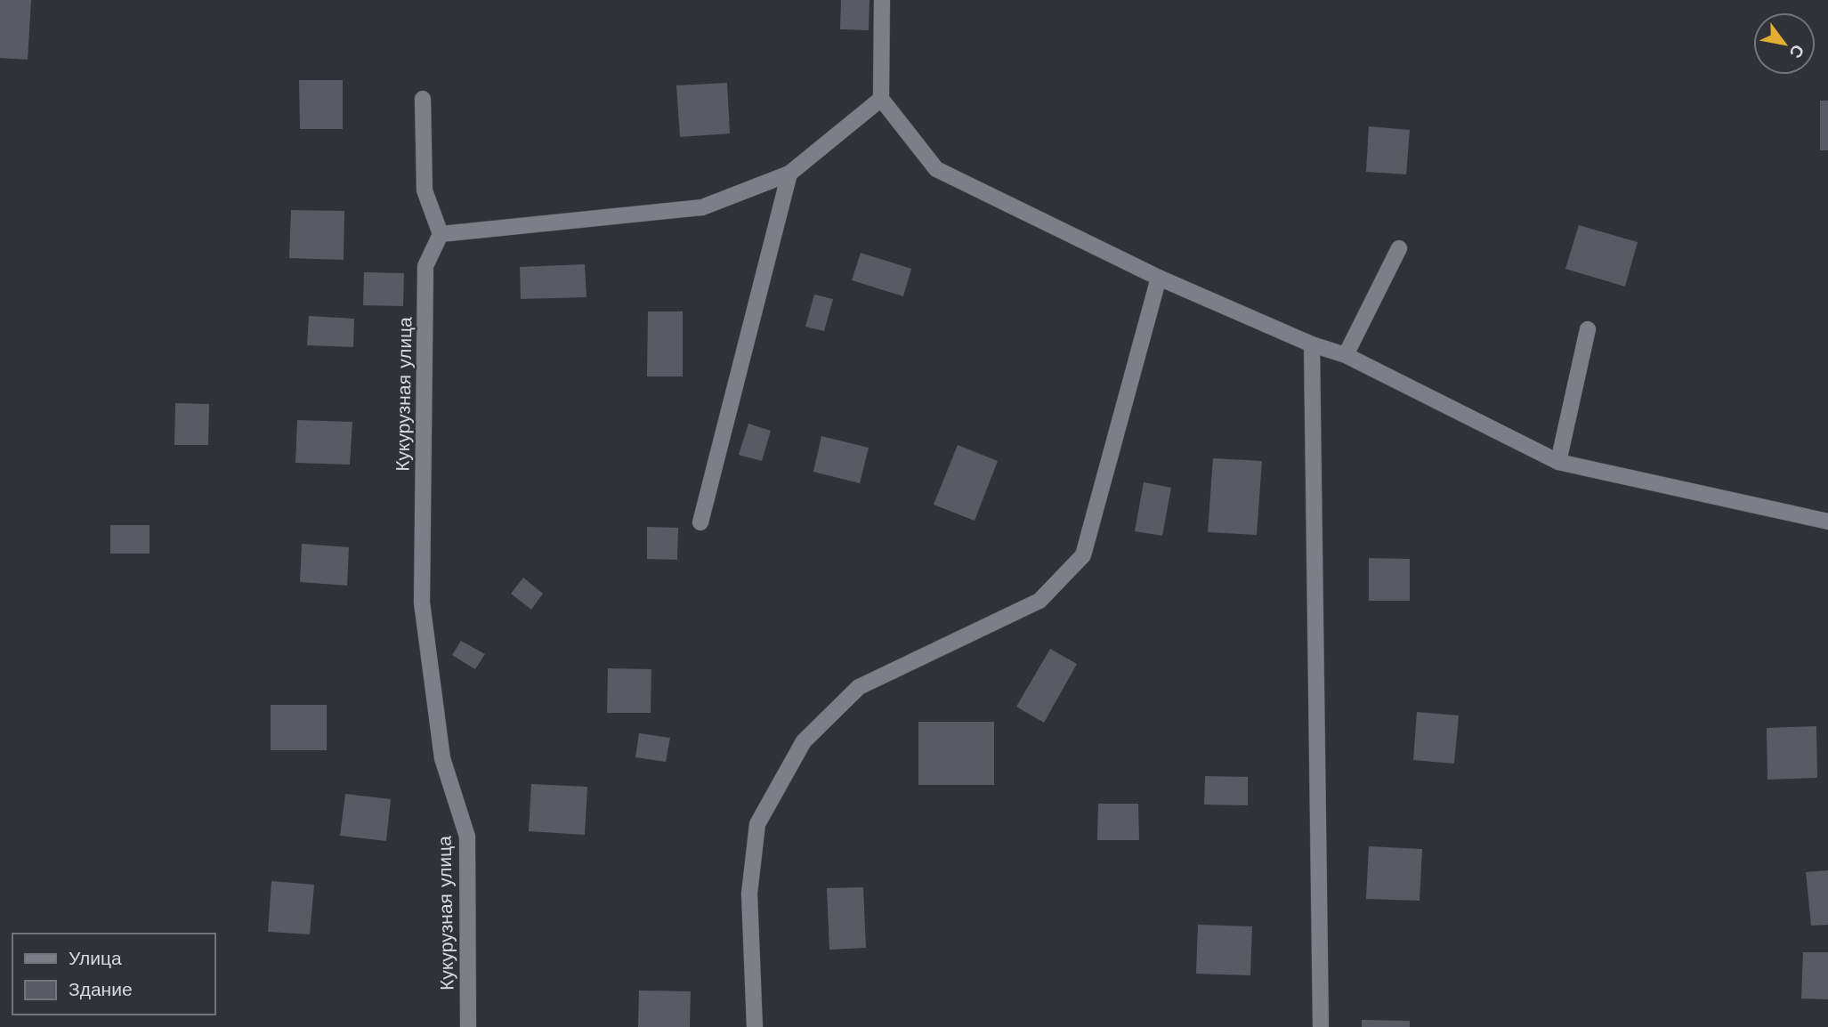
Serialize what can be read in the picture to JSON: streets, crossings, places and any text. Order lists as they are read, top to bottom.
{
  "streets": {
    "street": ["Кукурузная улица"]
  },
  "legend": ["Улица", "Здание"],
  "north": "bottom right"
}
